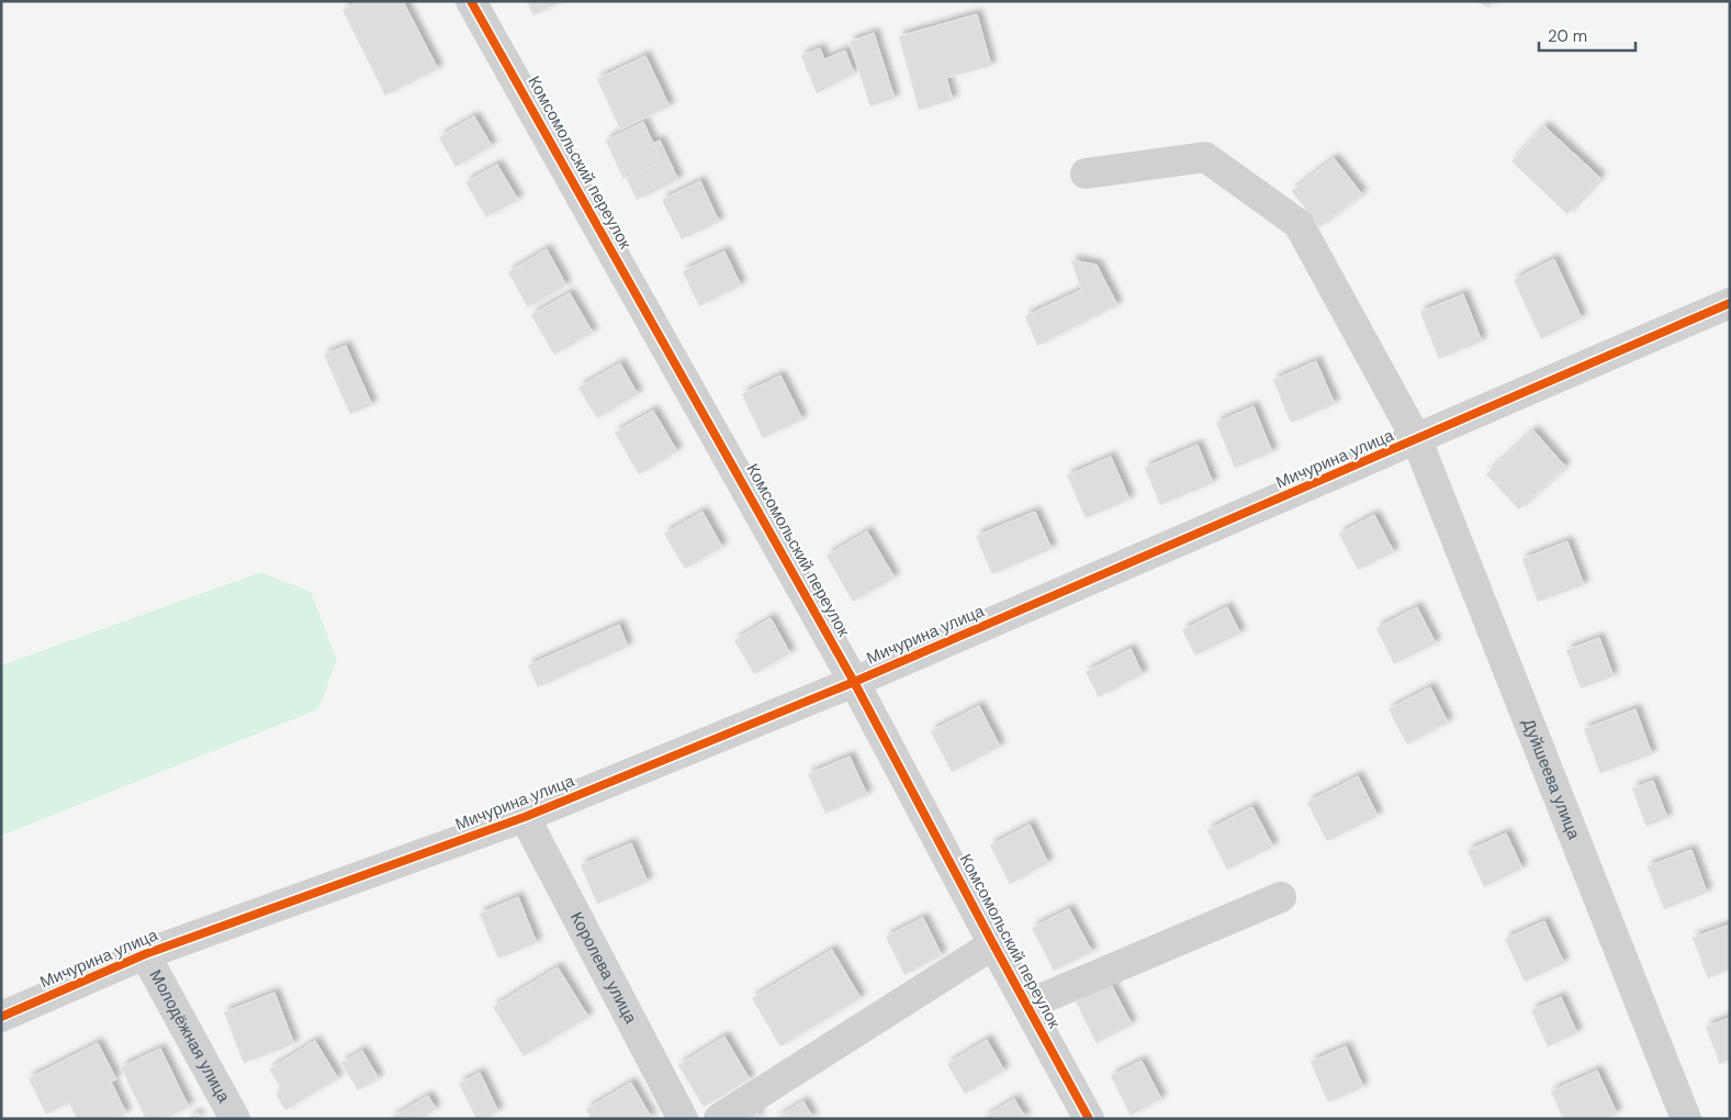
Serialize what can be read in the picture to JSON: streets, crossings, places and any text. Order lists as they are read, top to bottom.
{
  "streets": {
    "street": [
      "Комсомольский переулок",
      "Мичурина улица",
      "Дуйшеева улица",
      "Королева улица",
      "Молодёжная улица"
    ]
  },
  "crossings": [
    ["Комсомольский переулок", "Мичурина улица"],
    ["Мичурина улица", "Дуйшеева улица"],
    ["Мичурина улица", "Королева улица"],
    ["Мичурина улица", "Молодёжная улица"]
  ],
  "scale_bar": "20 m"
}
